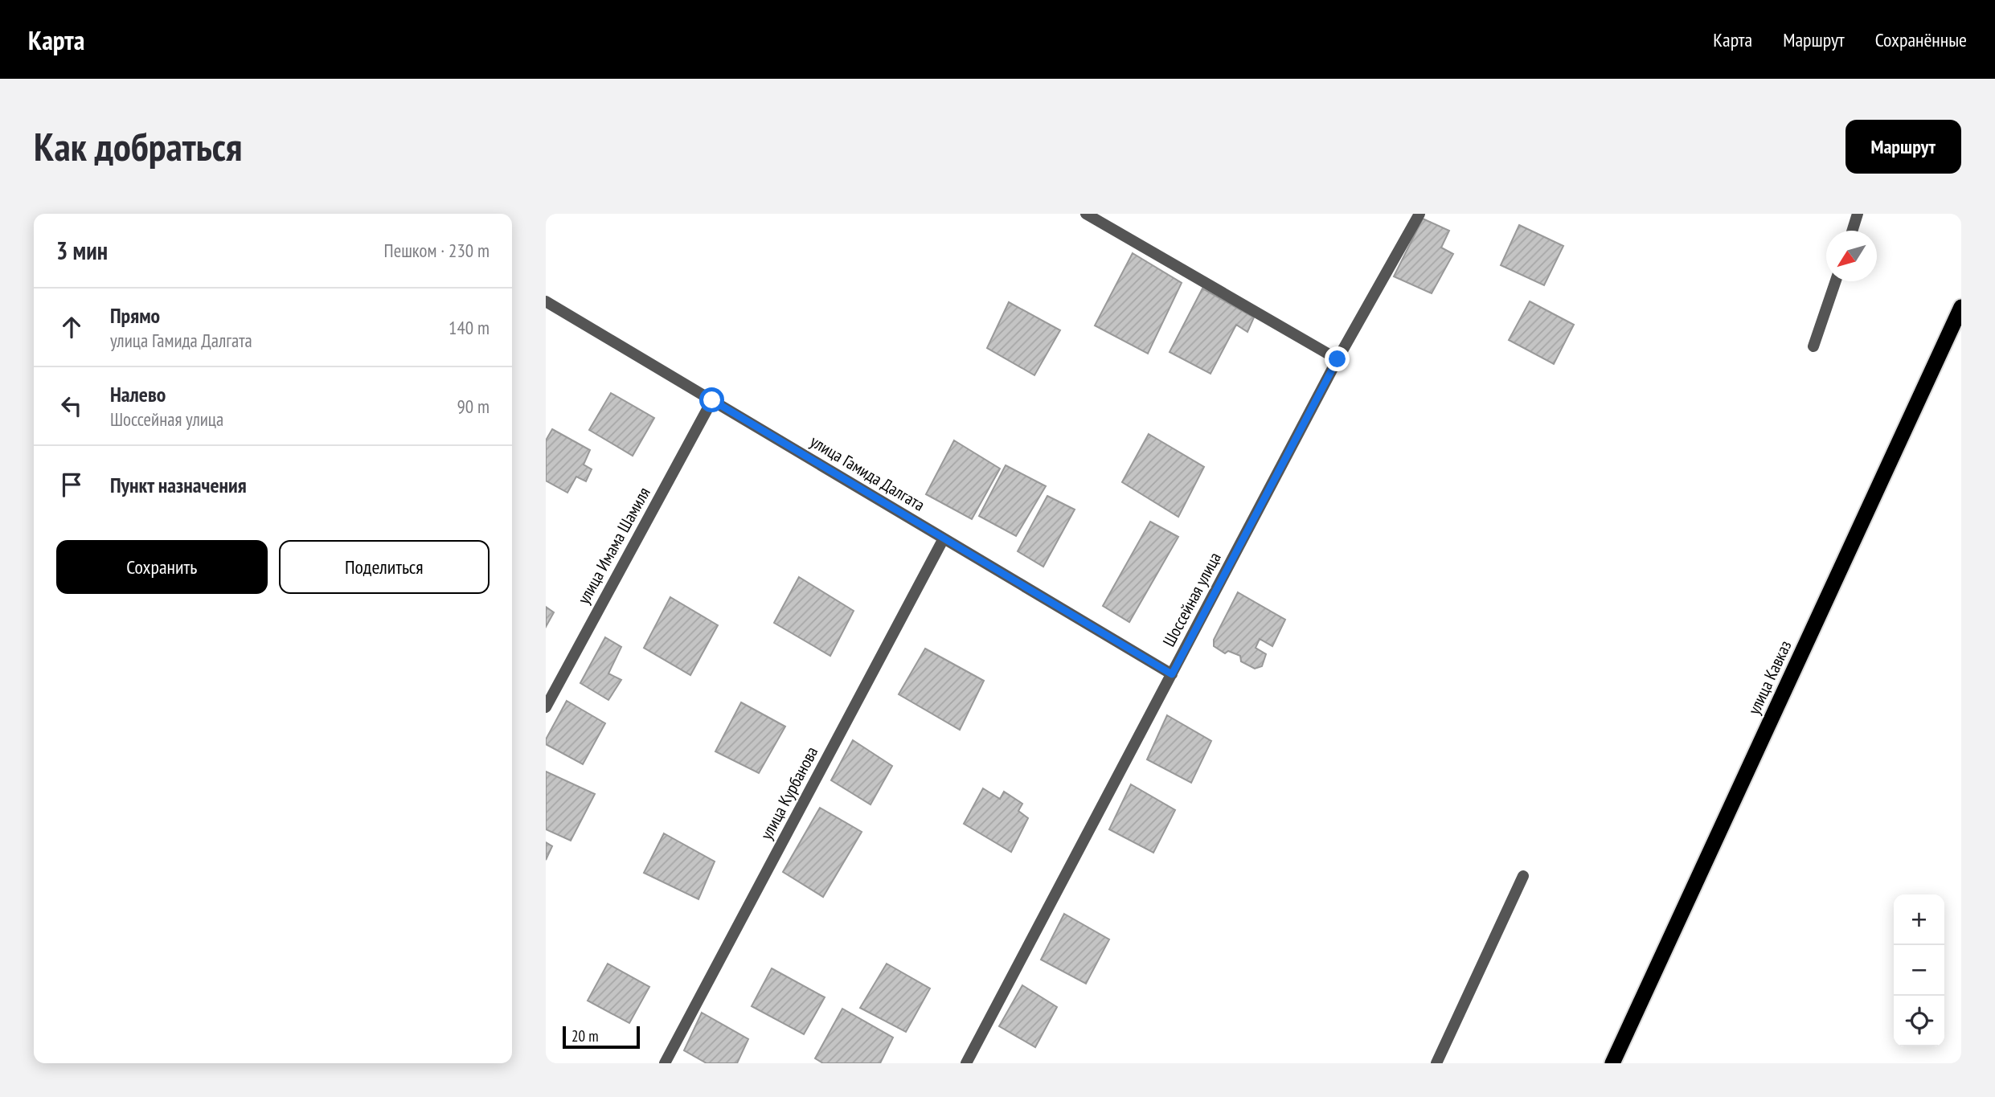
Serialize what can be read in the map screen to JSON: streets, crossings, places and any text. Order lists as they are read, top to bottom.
{
  "streets": {
    "highway": ["улица Кавказ"],
    "street": [
      "улица Гамида Далгата",
      "улица Имама Шамиля",
      "Шоссейная улица",
      "улица Курбанова"
    ]
  },
  "crossings": [
    ["улица Гамида Далгата", "улица Имама Шамиля"],
    ["улица Гамида Далгата", "Шоссейная улица"],
    ["улица Гамида Далгата", "улица Курбанова"]
  ],
  "scale_bar": "20 m",
  "north": "bottom left",
  "page": {
    "header": "Карта",
    "nav": ["Карта", "Маршрут", "Сохранённые"],
    "buttons": [
      "Маршрут",
      ["Сохранить", "Поделиться"]
    ],
    "title": "Как добраться",
    "heading": ["3 мин", "Пешком · 230 m"],
    "list": [
      ["Прямо", "улица Гамида Далгата", "140 m"],
      ["Налево", "Шоссейная улица", "90 m"],
      "Пункт назначения"
    ],
    "map_buttons": ["+", "−"],
    "scale": "20 m"
  }
}
